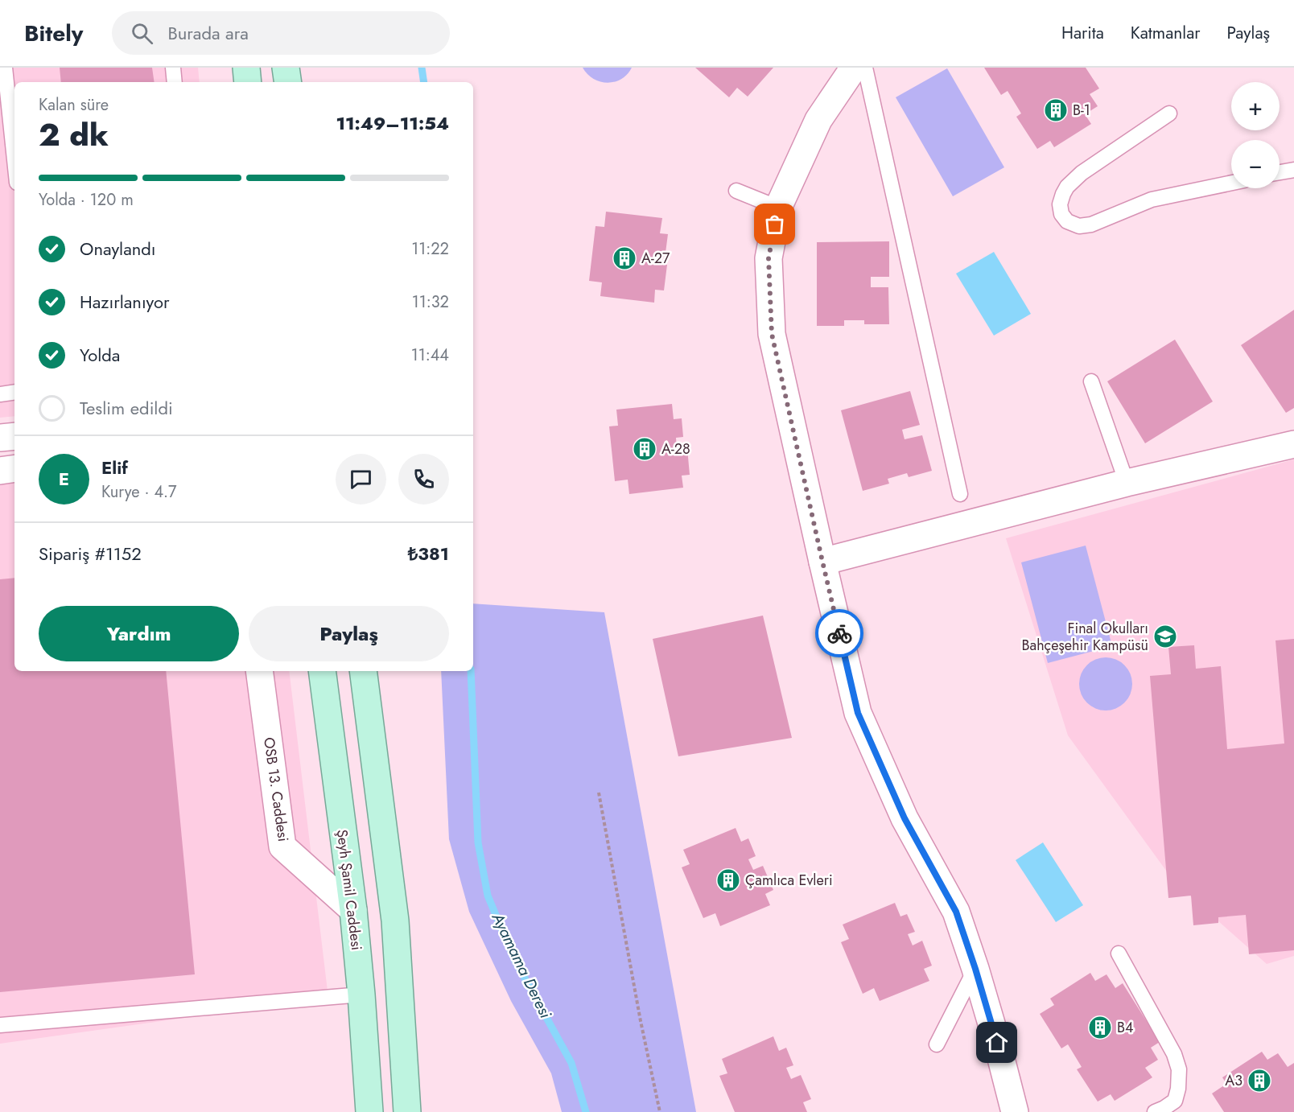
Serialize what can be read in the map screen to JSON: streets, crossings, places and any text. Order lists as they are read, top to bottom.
{
  "streets": {
    "main road": ["Şeyh Şamil Caddesi"],
    "street": ["OSB 13. Caddesi"]
  },
  "crossings": [
    ["OSB 13. Caddesi", "Şeyh Şamil Caddesi"]
  ],
  "water": ["Ayamama Deresi"],
  "places": {
    "building": [
      "B-1",
      "A-27",
      "A-28",
      "Çamlıca Evleri",
      "B4",
      "A3"
    ],
    "school or university": ["Final Okulları Bahçeşehir Kampüsü"]
  },
  "page": {
    "header": "Bitely",
    "search": "Burada ara",
    "nav": ["Harita", "Katmanlar", "Paylaş"],
    "map_buttons": ["+", "−"],
    "heading": ["2 dk", "Kalan süre", "11:49–11:54"],
    "panel": [
      "Elif",
      "Kurye · 4.7",
      "Sipariş #1152",
      "₺381"
    ],
    "bar": "Yolda · 120 m",
    "list": [
      ["Onaylandı", "11:22"],
      ["Hazırlanıyor", "11:32"],
      ["Yolda", "11:44"],
      "Teslim edildi"
    ],
    "round": "E",
    "buttons": ["Yardım", "Paylaş"]
  }
}
